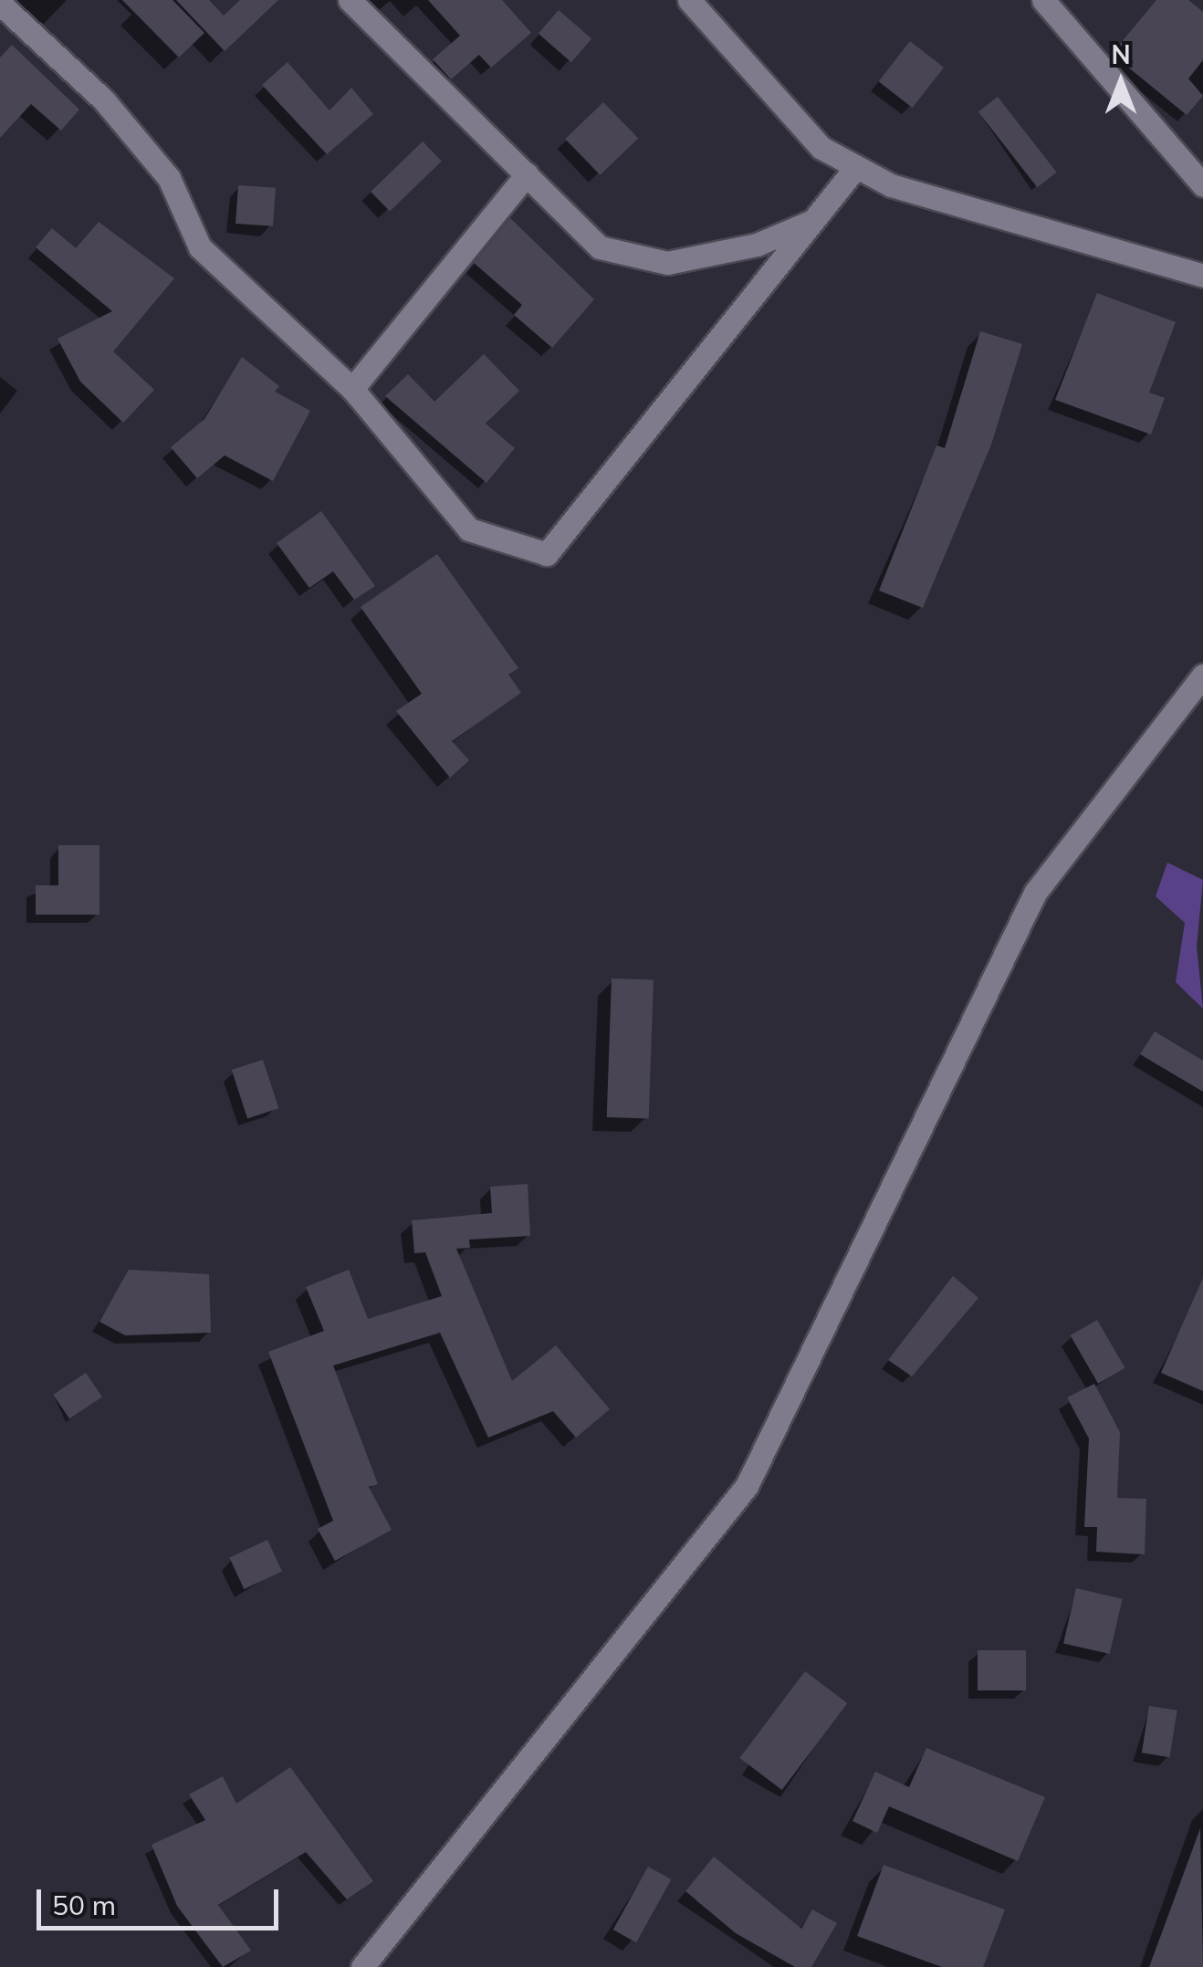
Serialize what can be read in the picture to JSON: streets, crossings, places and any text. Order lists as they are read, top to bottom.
{
  "scale_bar": "50 m",
  "north": "top"
}
